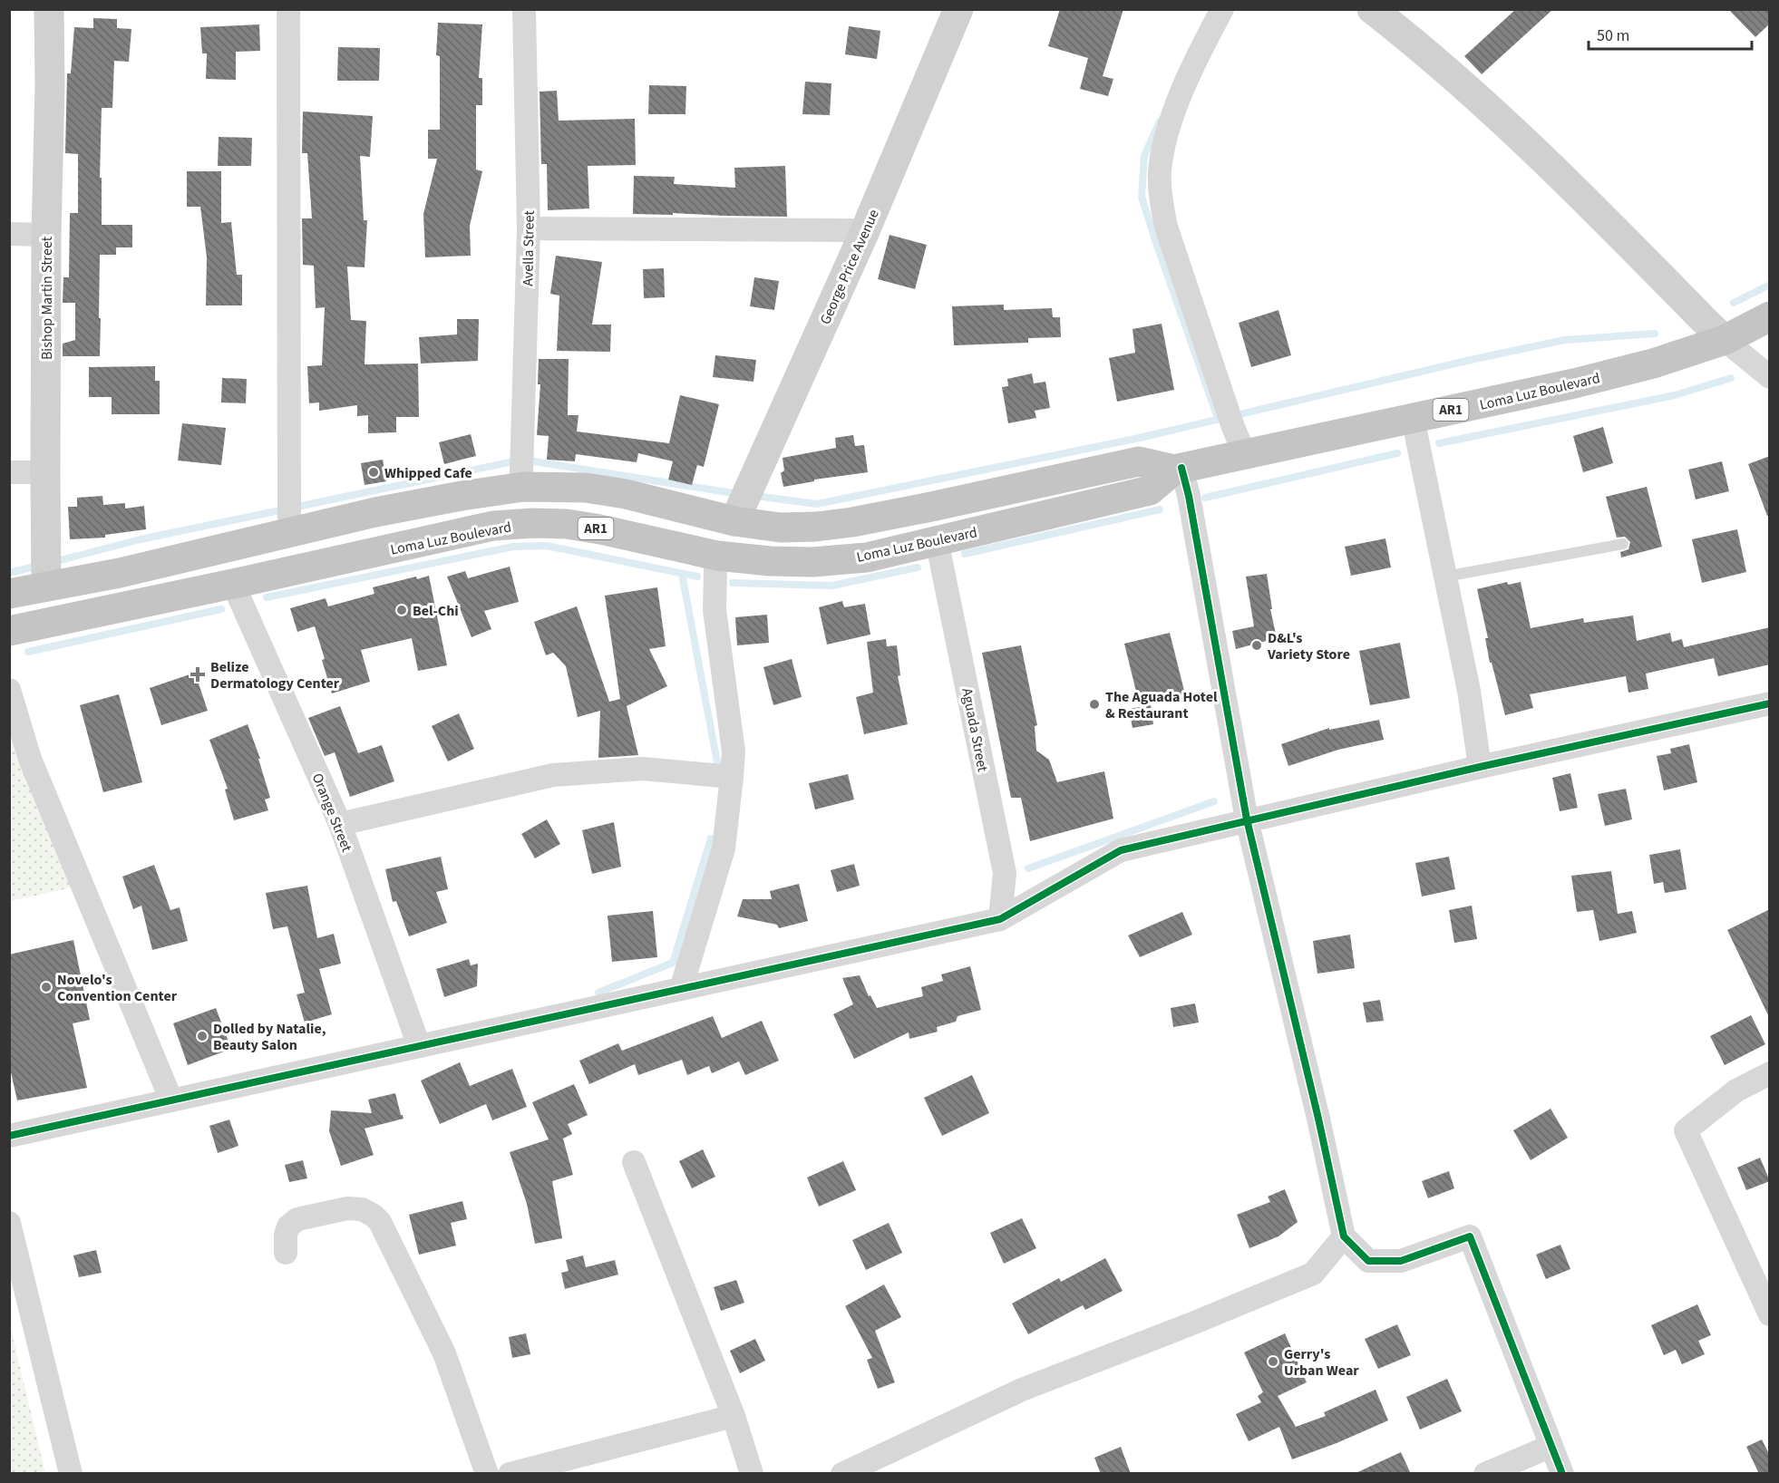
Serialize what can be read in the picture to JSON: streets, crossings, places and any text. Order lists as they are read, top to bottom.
{
  "streets": {
    "highway": ["Loma Luz Boulevard", "AR1"],
    "street": [
      "Avella Street",
      "George Price Avenue",
      "Bishop Martin Street",
      "Aguada Street",
      "Orange Street"
    ]
  },
  "crossings": [
    ["Avella Street", "Loma Luz Boulevard"],
    ["George Price Avenue", "Loma Luz Boulevard"],
    ["Bishop Martin Street", "Loma Luz Boulevard"],
    ["Loma Luz Boulevard", "Aguada Street"],
    ["Loma Luz Boulevard", "Orange Street"]
  ],
  "places": {
    "other": [
      "Whipped Cafe",
      "Bel-Chi",
      "D&L's Variety Store",
      "The Aguada Hotel & Restaurant",
      "Novelo's Convention Center",
      "Dolled by Natalie, Beauty Salon",
      "Gerry's Urban Wear"
    ],
    "health": ["Belize Dermatology Center"]
  },
  "scale_bar": "50 m"
}
